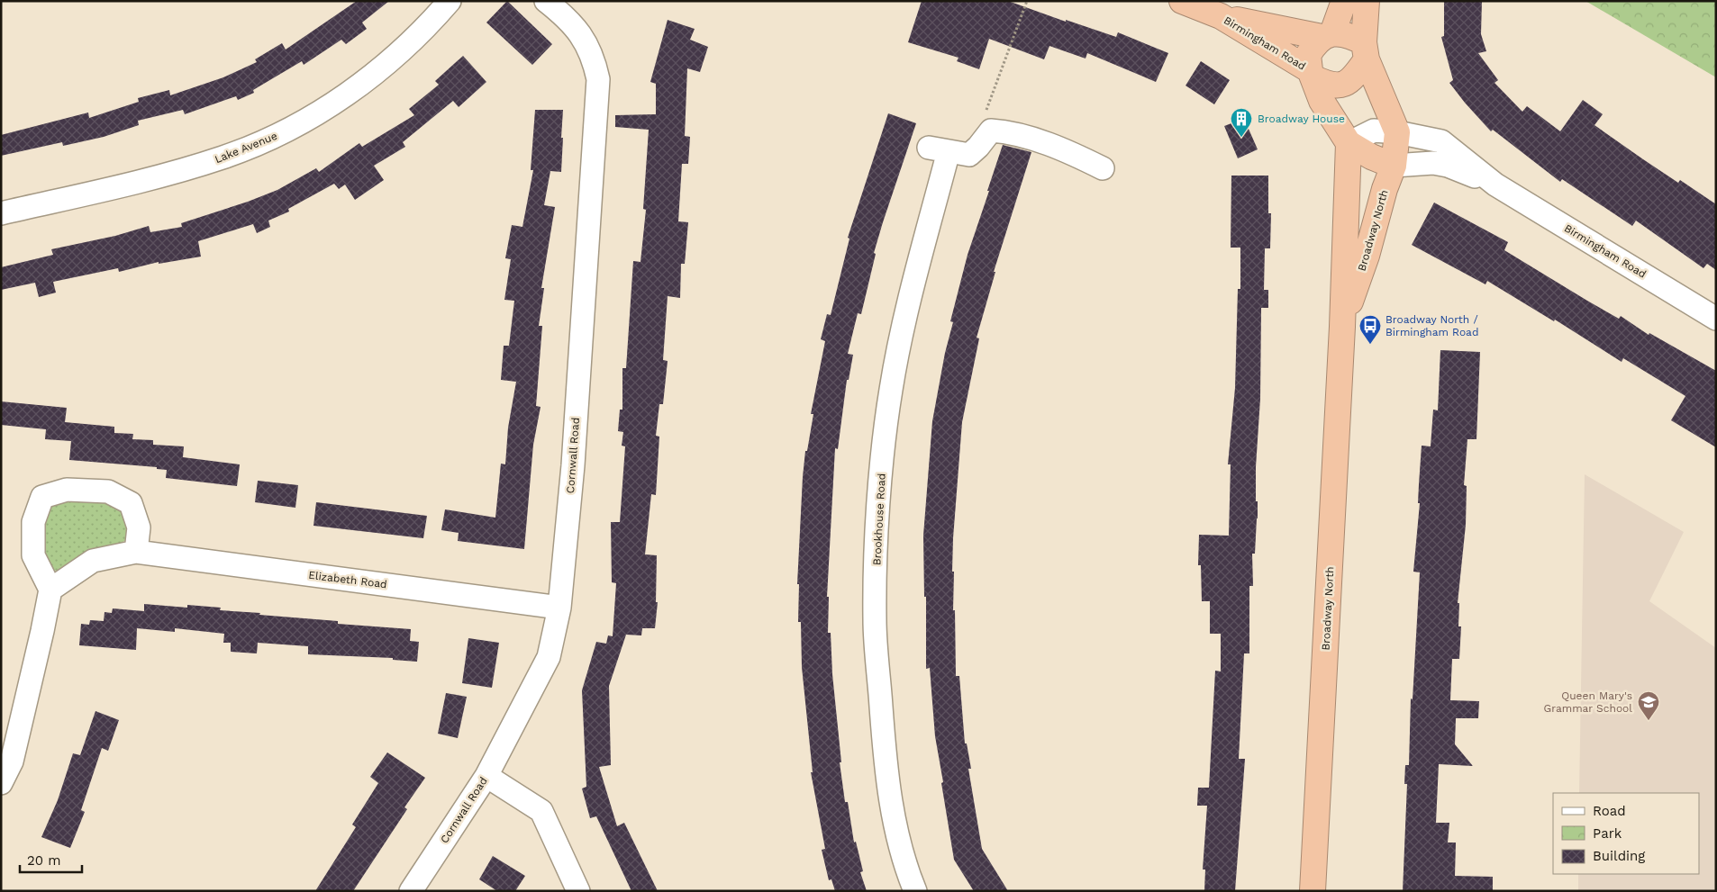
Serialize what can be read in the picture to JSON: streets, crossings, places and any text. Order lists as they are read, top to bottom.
{
  "streets": {
    "highway": ["Birmingham Road", "Broadway North"],
    "street": [
      "Lake Avenue",
      "Cornwall Road",
      "Brookhouse Road",
      "Elizabeth Road"
    ]
  },
  "crossings": [
    ["Birmingham Road", "Broadway North"],
    ["Cornwall Road", "Elizabeth Road"]
  ],
  "places": {
    "building": ["Broadway House"],
    "bus stop": ["Broadway North / Birmingham Road"],
    "school or university": ["Queen Mary's Grammar School"]
  },
  "legend": ["Road", "Park", "Building"],
  "scale_bar": "20 m"
}
